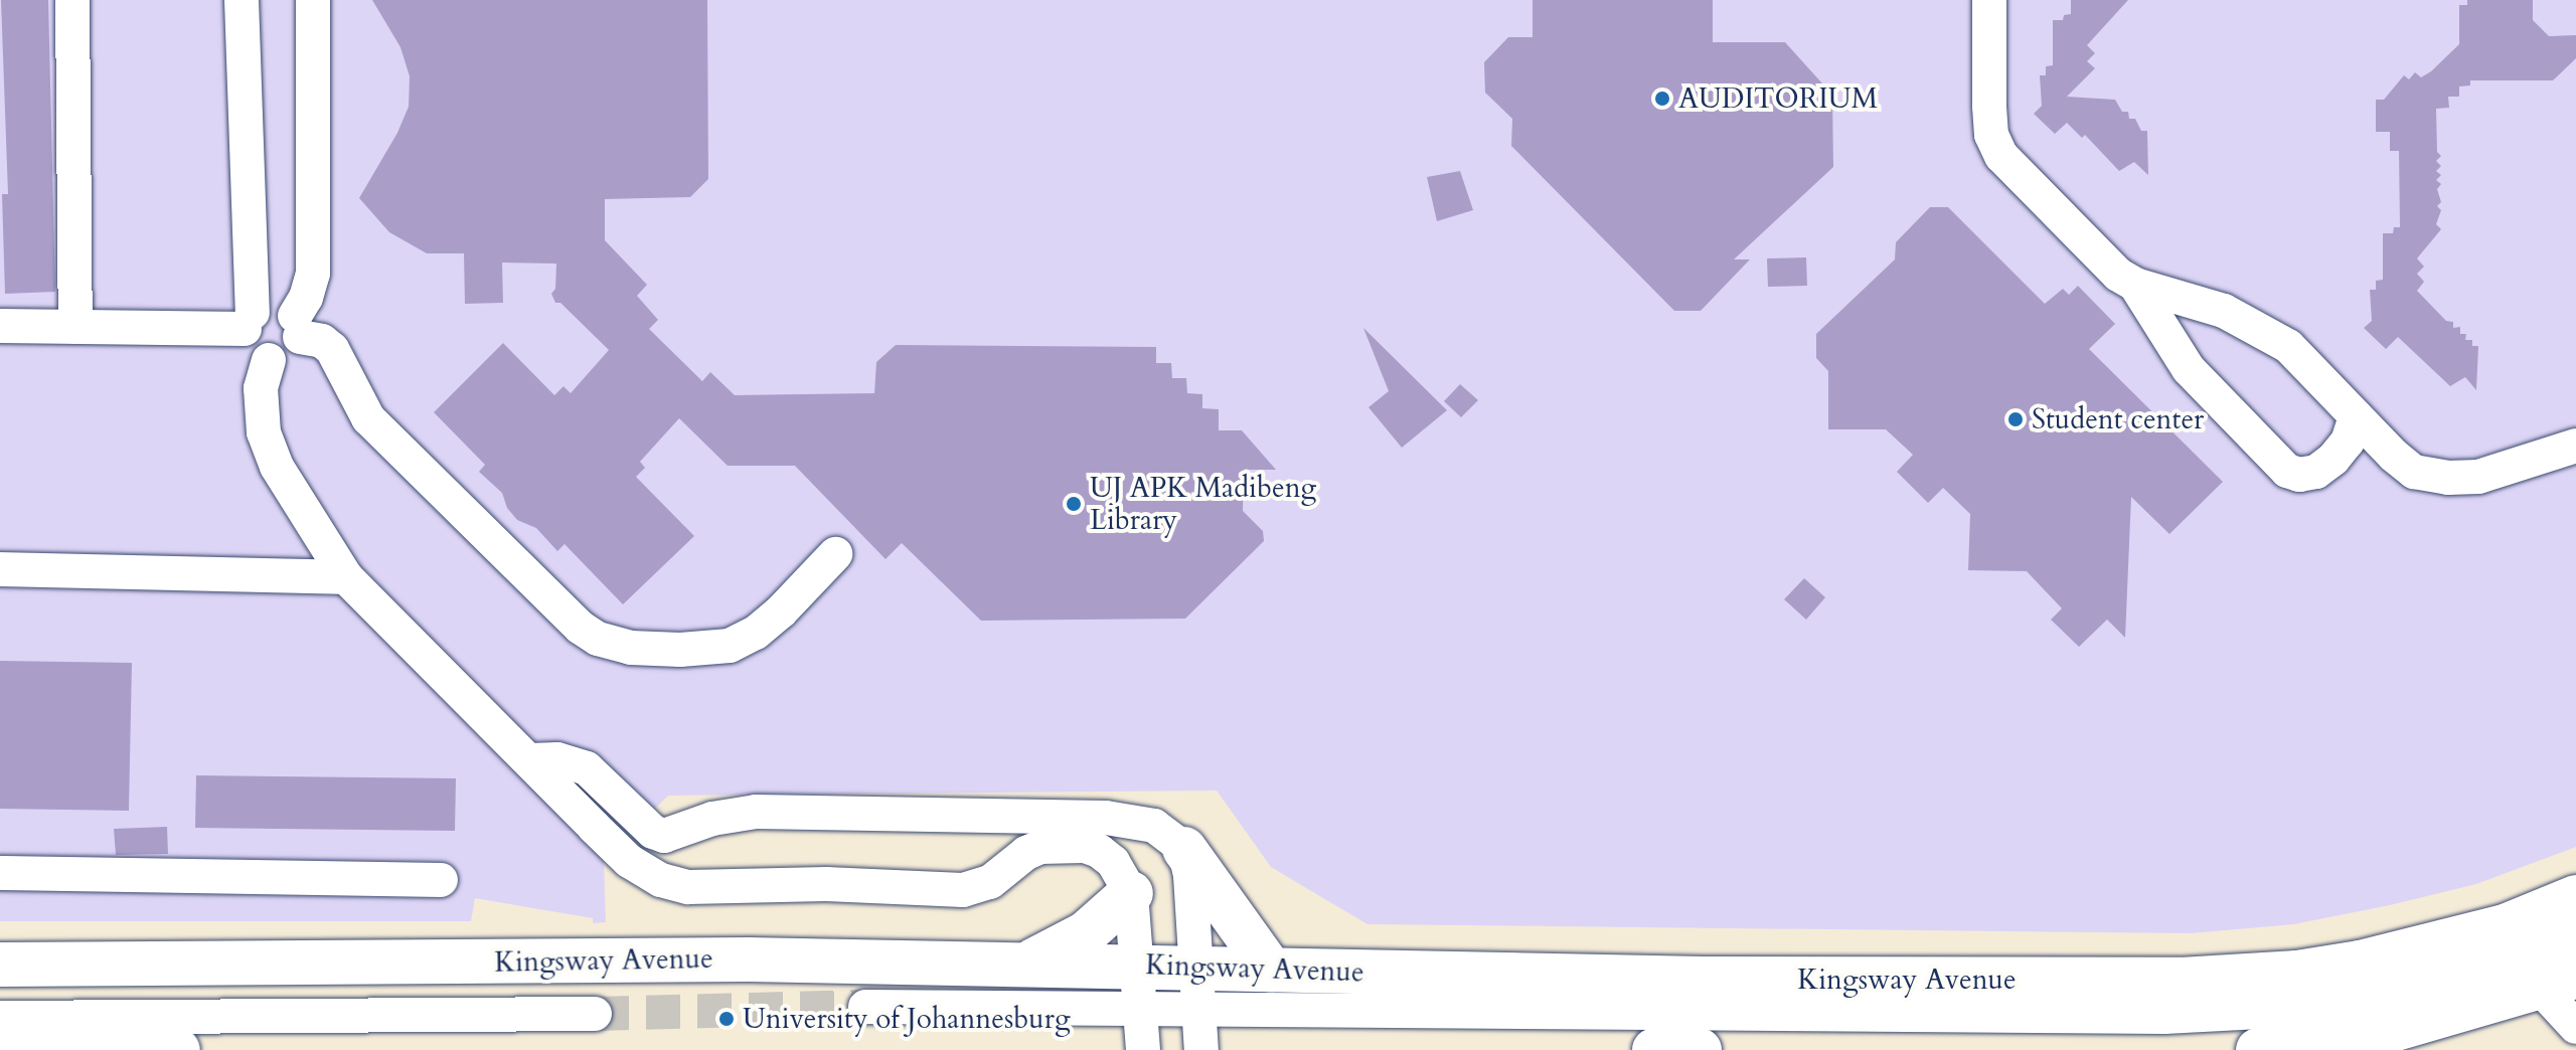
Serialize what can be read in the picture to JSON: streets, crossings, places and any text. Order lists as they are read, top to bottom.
{
  "streets": {
    "main road": ["Kingsway Avenue"]
  },
  "places": [
    "AUDITORIUM",
    "Student center",
    "UJ APK Madibeng Library",
    "University of Johannesburg"
  ]
}
